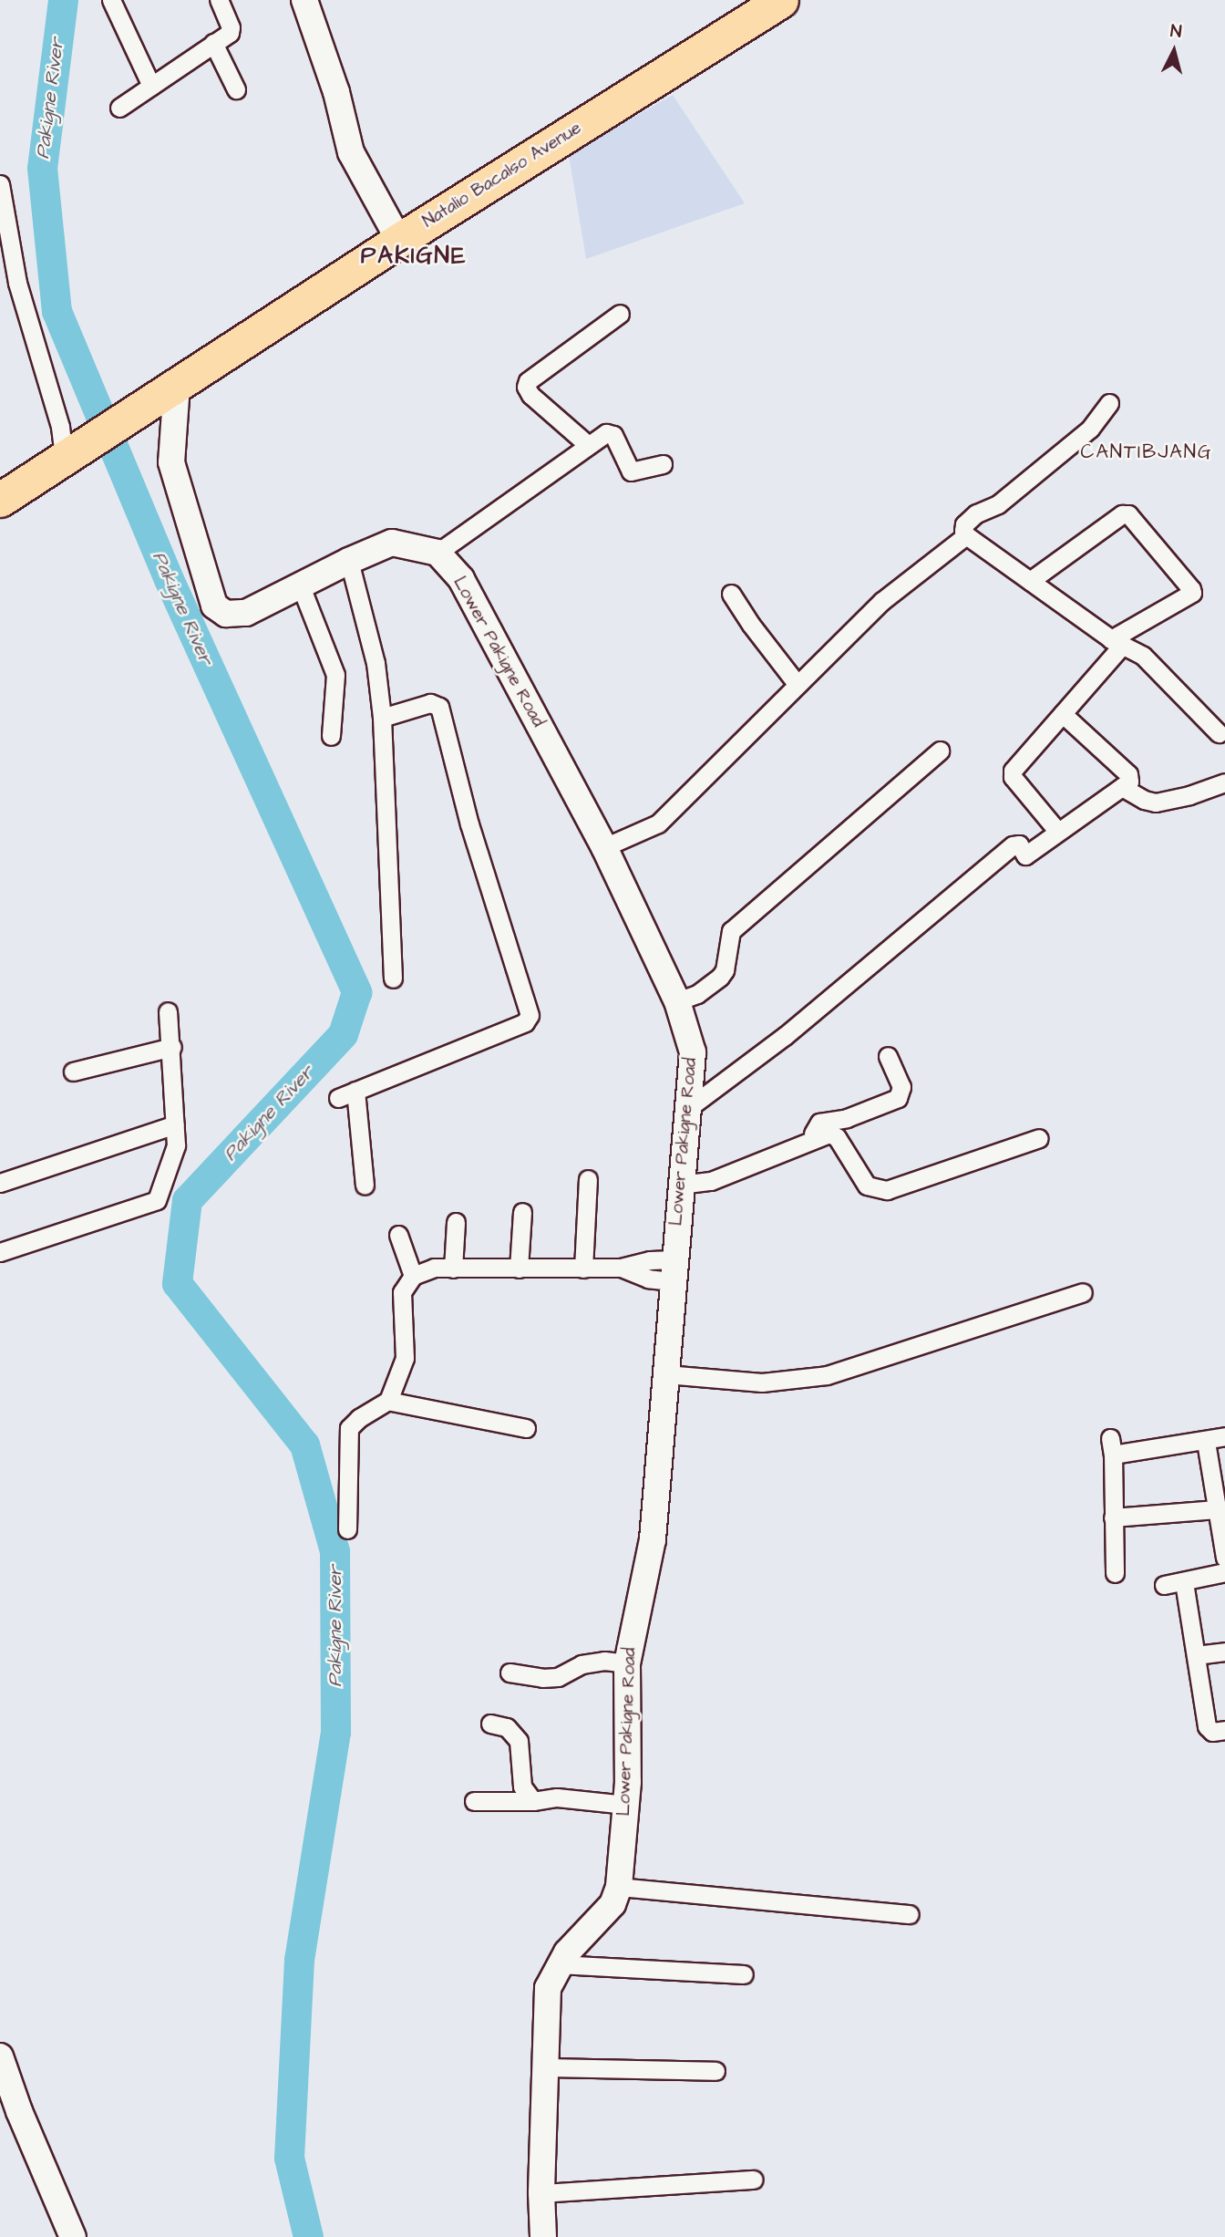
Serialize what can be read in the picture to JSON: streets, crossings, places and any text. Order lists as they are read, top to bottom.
{
  "streets": {
    "highway": ["Natalio Bacalso Avenue"],
    "street": ["Lower Pakigne Road"]
  },
  "districts": ["PAKIGNE", "CANTIBJANG"],
  "water": ["Pakigne River"],
  "north": "top"
}
